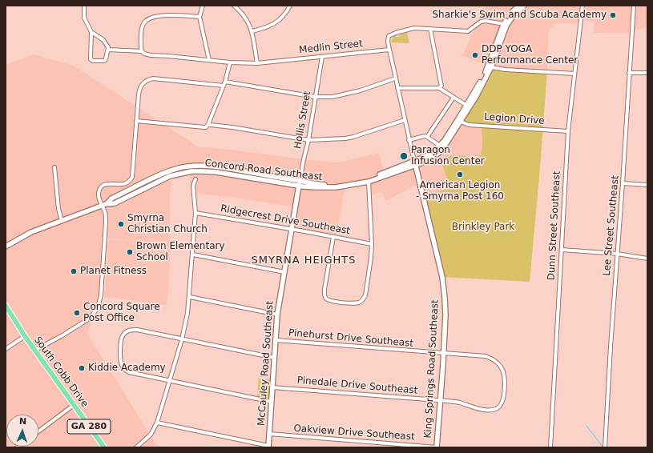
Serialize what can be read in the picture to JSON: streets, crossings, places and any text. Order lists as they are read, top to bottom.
{
  "streets": {
    "main road": [
      "Concord Road Southeast",
      "McCauley Road Southeast",
      "King Springs Road Southeast",
      "South Cobb Drive",
      "GA 280"
    ],
    "street": [
      "Medlin Street",
      "Legion Drive",
      "Hollis Street",
      "Ridgecrest Drive Southeast",
      "Dunn Street Southeast",
      "Lee Street Southeast",
      "Pinehurst Drive Southeast",
      "Pinedale Drive Southeast",
      "Oakview Drive Southeast"
    ]
  },
  "crossings": [
    ["Medlin Street", "Hollis Street"],
    ["Legion Drive", "Concord Road Southeast"],
    ["Legion Drive", "Dunn Street Southeast"],
    ["Hollis Street", "Concord Road Southeast"],
    ["Hollis Street", "McCauley Road Southeast"],
    ["Concord Road Southeast", "McCauley Road Southeast"],
    ["Concord Road Southeast", "King Springs Road Southeast"],
    ["Ridgecrest Drive Southeast", "McCauley Road Southeast"],
    ["Pinehurst Drive Southeast", "McCauley Road Southeast"],
    ["Pinehurst Drive Southeast", "King Springs Road Southeast"],
    ["Pinehurst Drive Southeast", "Pinedale Drive Southeast"],
    ["McCauley Road Southeast", "Pinedale Drive Southeast"],
    ["McCauley Road Southeast", "Oakview Drive Southeast"],
    ["King Springs Road Southeast", "Pinedale Drive Southeast"],
    ["King Springs Road Southeast", "Oakview Drive Southeast"]
  ],
  "districts": ["SMYRNA HEIGHTS"],
  "parks": ["Brinkley Park"],
  "places": [
    "Sharkie's Swim and Scuba Academy",
    "DDP YOGA Performance Center",
    "Paragon Infusion Center",
    "American Legion - Smyrna Post 160",
    "Smyrna Christian Church",
    "Brown Elementary School",
    "Planet Fitness",
    "Concord Square Post Office",
    "Kiddie Academy"
  ],
  "north": "top"
}
